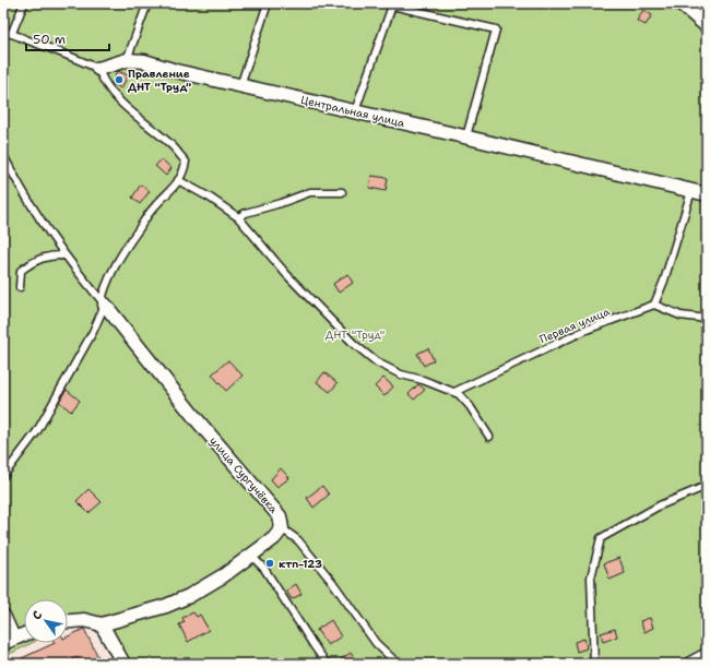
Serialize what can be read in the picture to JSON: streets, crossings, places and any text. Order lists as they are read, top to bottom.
{
  "streets": {
    "street": ["Центральная улица", "улица Сургучёвка"],
    "lane": ["Первая улица"]
  },
  "parks": ["ДНТ \"Труд\""],
  "places": ["Правление ДНТ \"Труд\"", "ктп-123"],
  "scale_bar": "50 m",
  "north": "top left"
}
